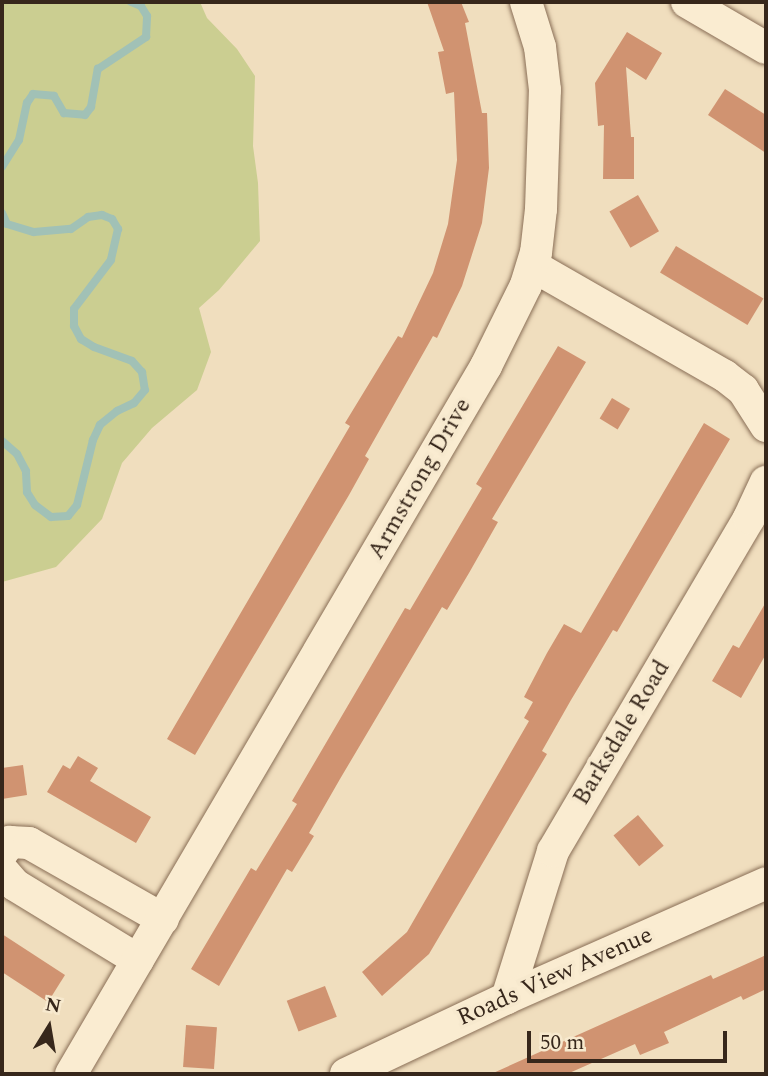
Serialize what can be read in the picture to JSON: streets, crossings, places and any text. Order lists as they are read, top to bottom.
{
  "streets": {
    "street": ["Armstrong Drive", "Barksdale Road", "Roads View Avenue"]
  },
  "crossings": [
    ["Barksdale Road", "Roads View Avenue"]
  ],
  "scale_bar": "50 m",
  "north": "top"
}
